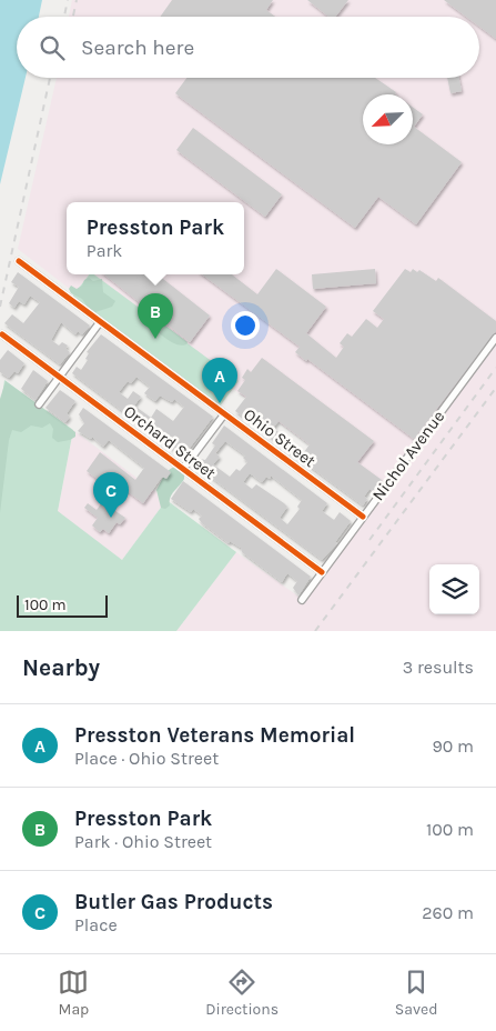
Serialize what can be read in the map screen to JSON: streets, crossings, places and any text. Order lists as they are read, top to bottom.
{
  "streets": {
    "street": ["Ohio Street", "Orchard Street", "Nichol Avenue"]
  },
  "crossings": [
    ["Ohio Street", "Nichol Avenue"],
    ["Orchard Street", "Nichol Avenue"]
  ],
  "scale_bar": "100 m",
  "north": "bottom left",
  "page": {
    "search": "Search here",
    "popup": ["Presston Park", "Park"],
    "pins": ["B", "A", "C"],
    "scale": "100 m",
    "heading": ["Nearby", "3 results"],
    "list": [
      {
        "mark": "A",
        "name": "Presston Veterans Memorial",
        "note": "Place · Ohio Street",
        "value": "90 m"
      },
      {
        "mark": "B",
        "name": "Presston Park",
        "note": "Park · Ohio Street",
        "value": "100 m"
      },
      {
        "mark": "C",
        "name": "Butler Gas Products",
        "note": "Place",
        "value": "260 m"
      }
    ],
    "nav": ["Map", "Directions", "Saved"]
  }
}
